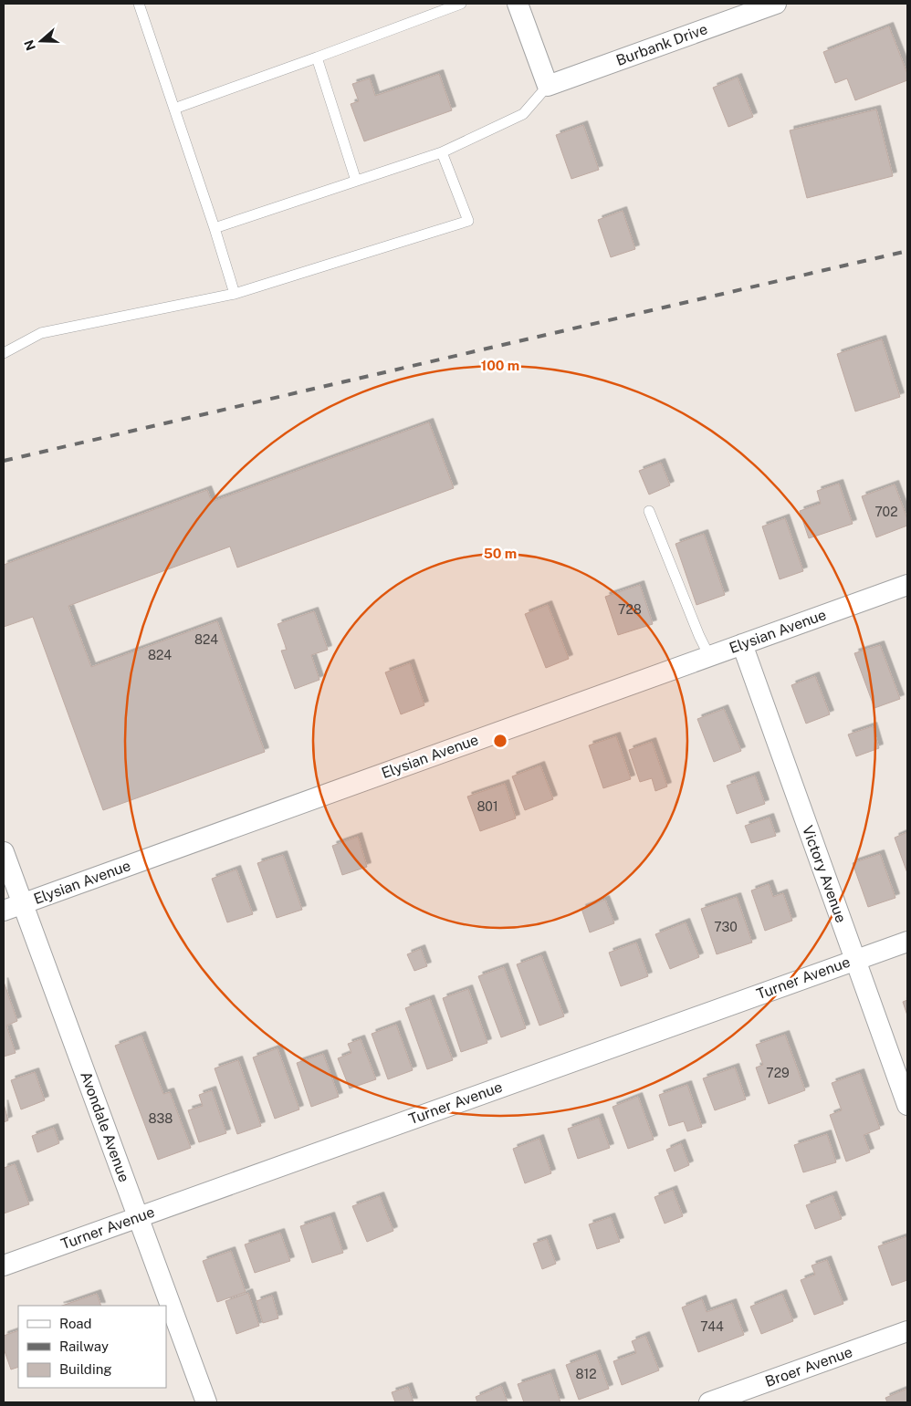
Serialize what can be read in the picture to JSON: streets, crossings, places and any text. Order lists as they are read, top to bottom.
{
  "streets": {
    "street": [
      "Burbank Drive",
      "Elysian Avenue",
      "Victory Avenue",
      "Turner Avenue",
      "Avondale Avenue",
      "Broer Avenue"
    ]
  },
  "crossings": [
    ["Elysian Avenue", "Victory Avenue"],
    ["Elysian Avenue", "Avondale Avenue"],
    ["Victory Avenue", "Turner Avenue"],
    ["Turner Avenue", "Avondale Avenue"]
  ],
  "house_numbers": [
    "702",
    "728",
    "824",
    "824",
    "801",
    "730",
    "729",
    "838",
    "744",
    "812"
  ],
  "legend": ["Road", "Railway", "Building"],
  "north": "left",
  "rings": ["100 m", "50 m"]
}
